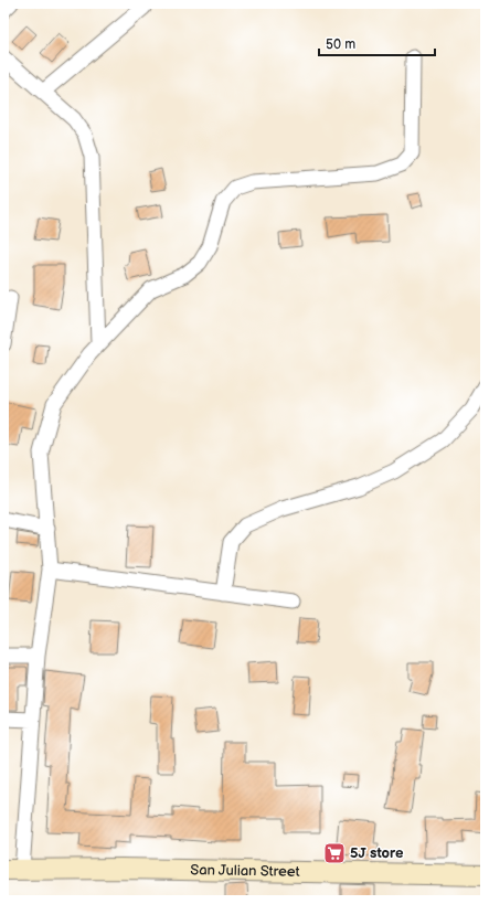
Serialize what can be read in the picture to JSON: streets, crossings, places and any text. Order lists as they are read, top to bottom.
{
  "streets": {
    "street": ["San Julian Street"]
  },
  "places": {
    "supermarket": ["5J store"]
  },
  "scale_bar": "50 m"
}
